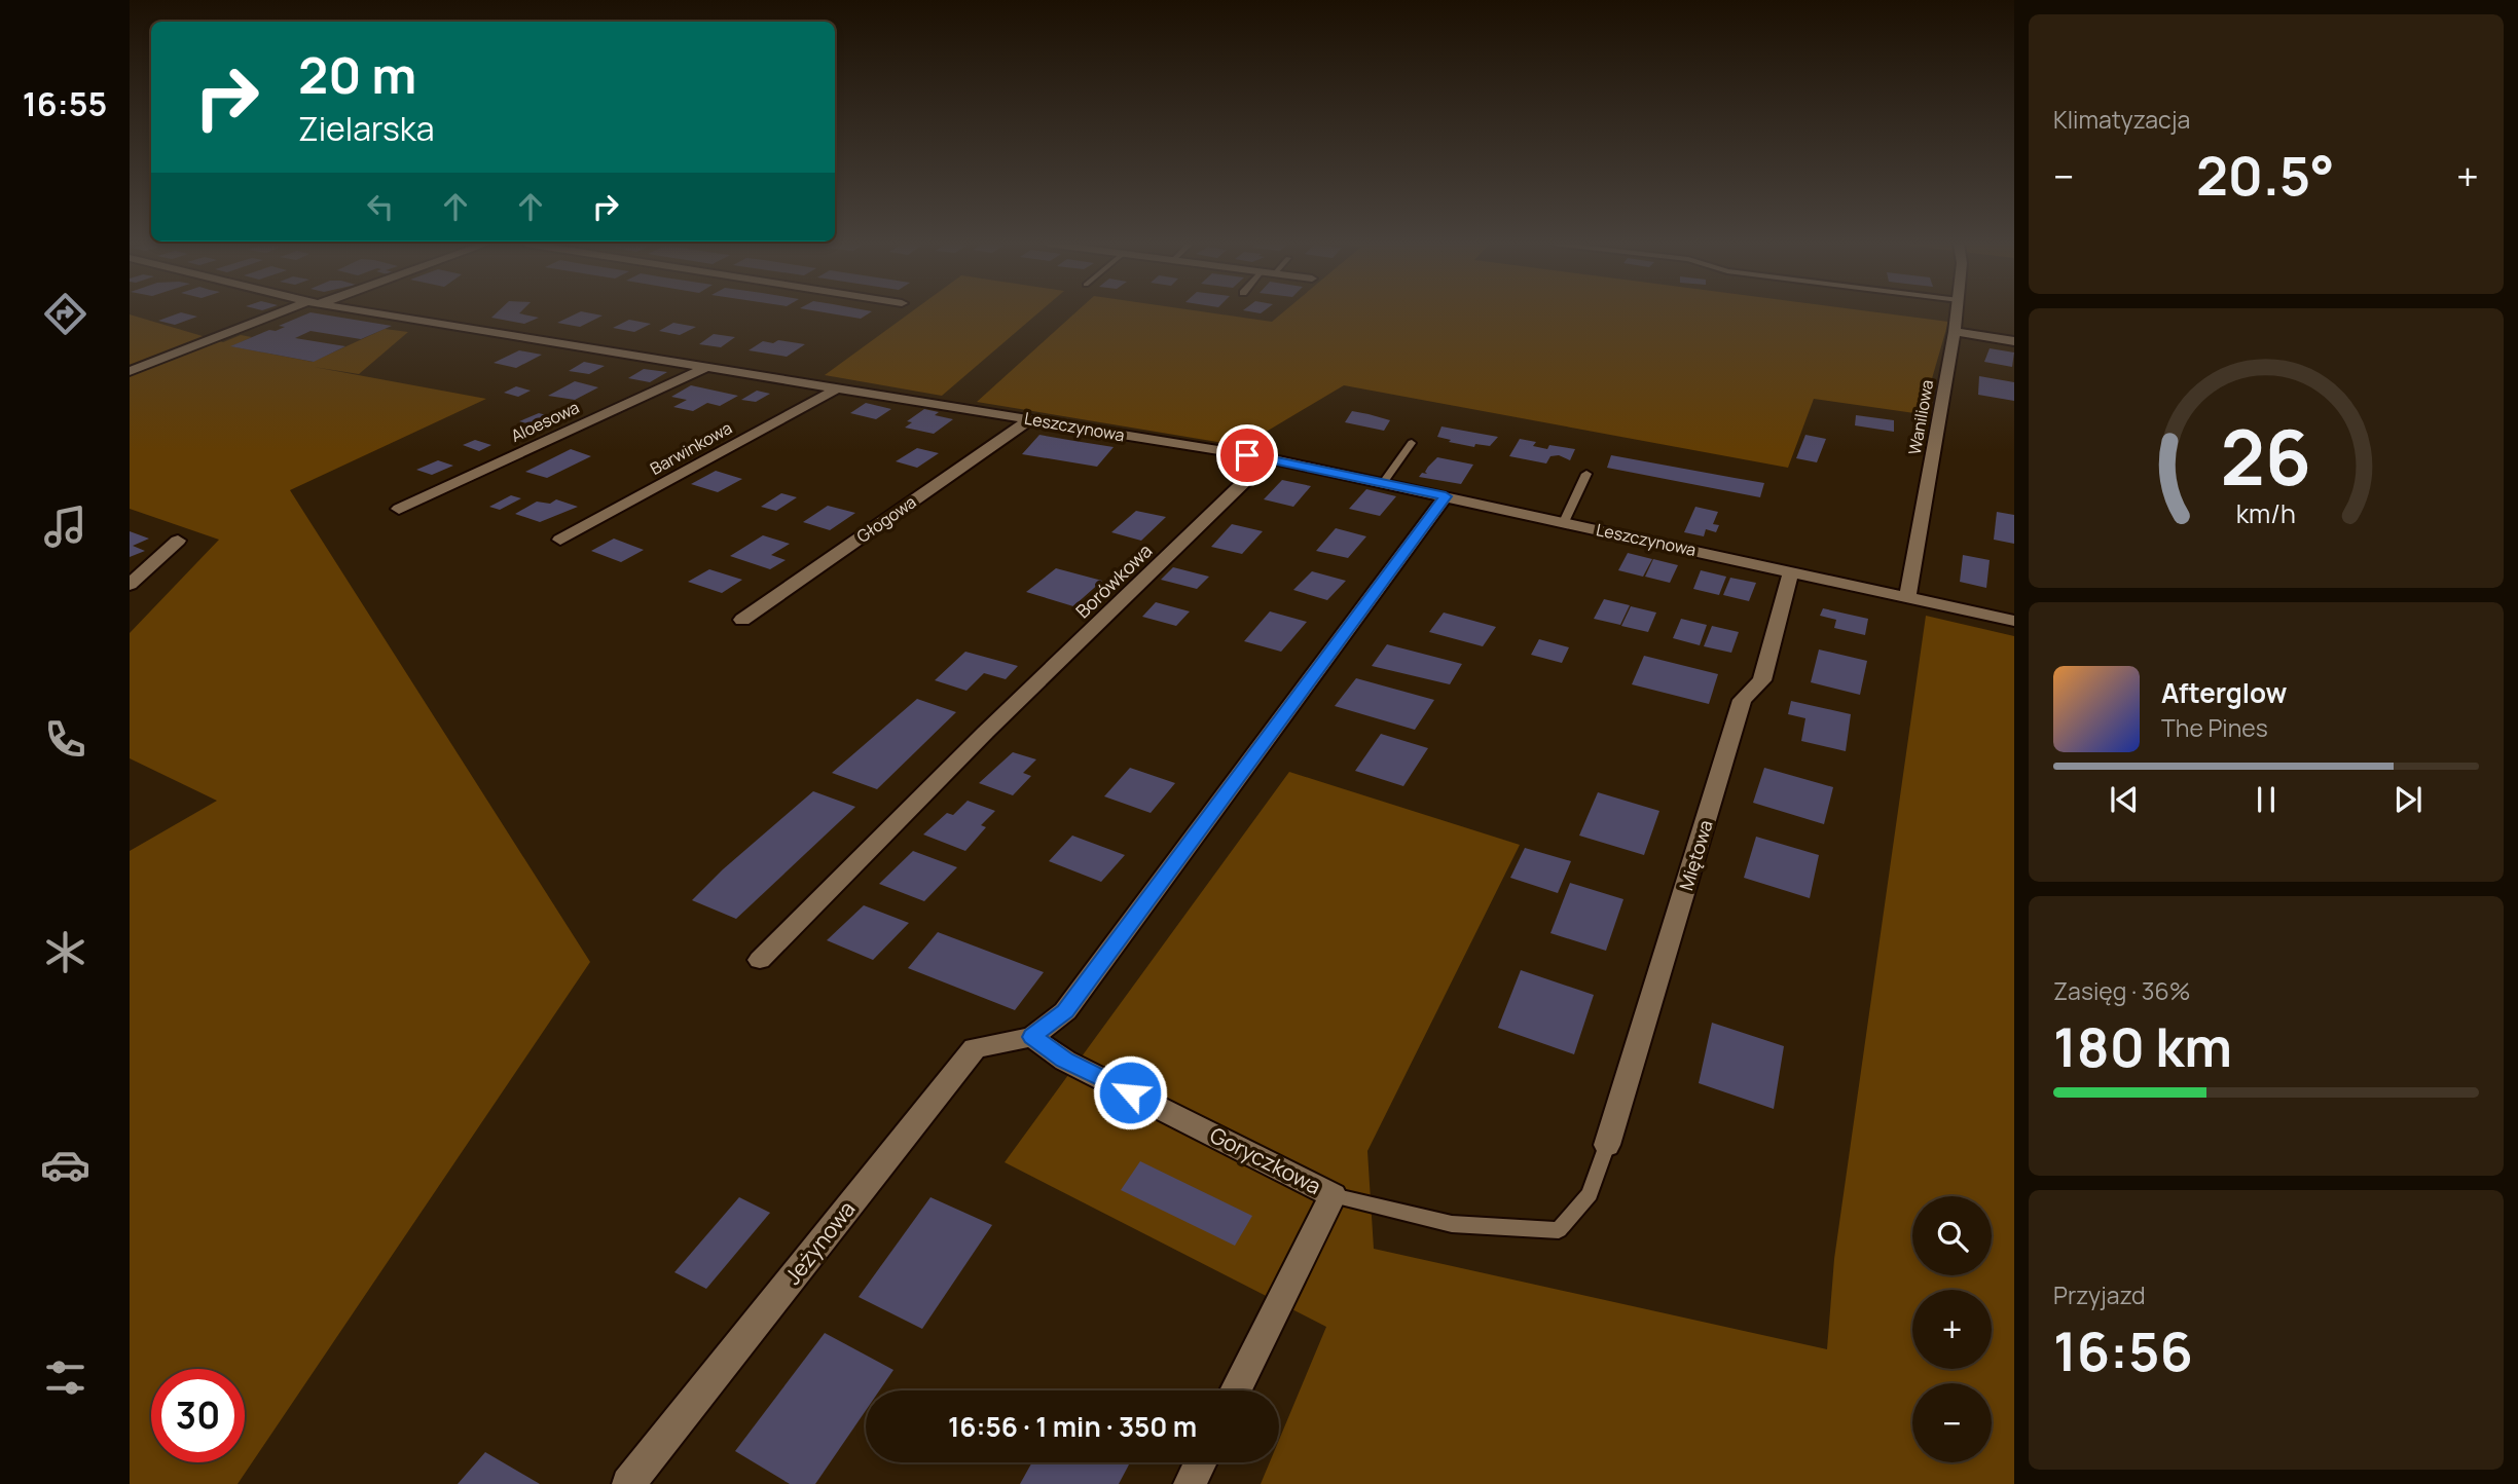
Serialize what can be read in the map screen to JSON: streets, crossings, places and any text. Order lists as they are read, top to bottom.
{
  "streets": {
    "street": [
      "Waniliowa",
      "Aloesowa",
      "Leszczynowa",
      "Barwinkowa",
      "Głogowa",
      "Borówkowa",
      "Miętowa",
      "Goryczkowa",
      "Jeżynowa"
    ]
  },
  "crossings": [
    ["Waniliowa", "Leszczynowa"],
    ["Aloesowa", "Leszczynowa"],
    ["Leszczynowa", "Barwinkowa"],
    ["Leszczynowa", "Głogowa"],
    ["Leszczynowa", "Borówkowa"],
    ["Leszczynowa", "Miętowa"],
    ["Goryczkowa", "Jeżynowa"]
  ],
  "page": {
    "tabs": "16:55",
    "tile": [
      "Klimatyzacja",
      ["Zasięg · 36%", "180 km"],
      ["Przyjazd", "16:56"]
    ],
    "turn": ["20 m", "Zielarska"],
    "heat": ["−", "20.5°", "+"],
    "song": ["Afterglow", "The Pines"],
    "map_buttons": ["+", "−"],
    "limit": "30",
    "trip": "16:56 · 1 min · 350 m",
    "gauge": ["26", "km/h"]
  }
}
